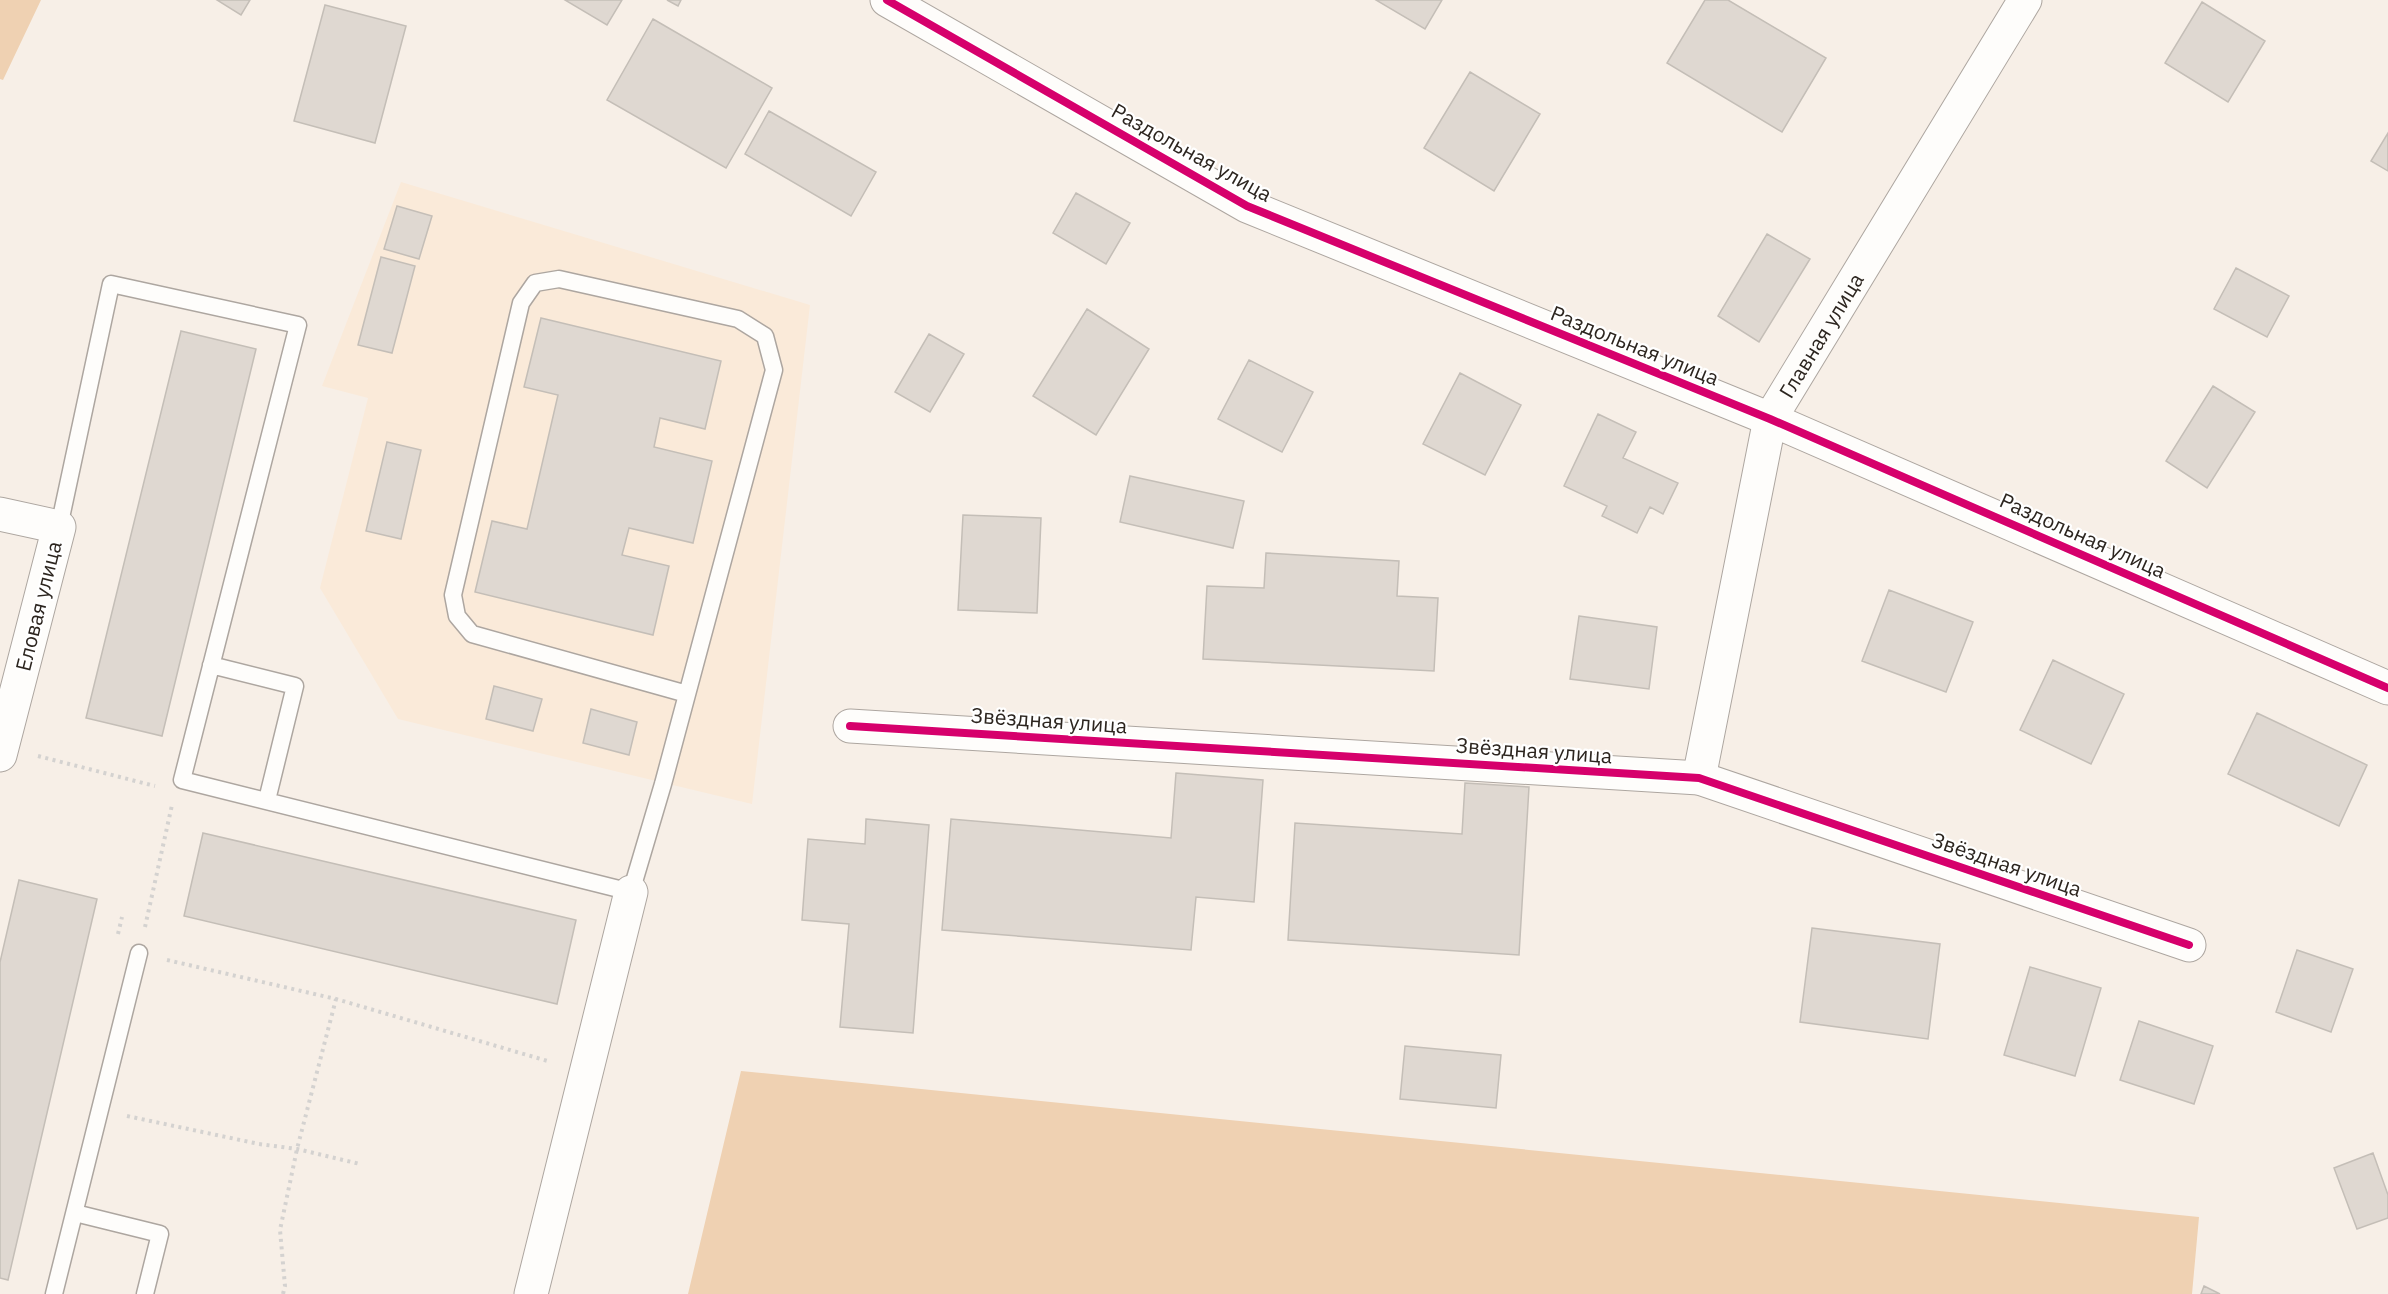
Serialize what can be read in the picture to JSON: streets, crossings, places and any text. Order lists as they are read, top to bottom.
{
  "streets": {
    "street": [
      "Раздольная улица",
      "Главная улица",
      "Еловая улица",
      "Звёздная улица"
    ]
  },
  "crossings": [
    ["Раздольная улица", "Главная улица"],
    ["Главная улица", "Звёздная улица"]
  ]
}
